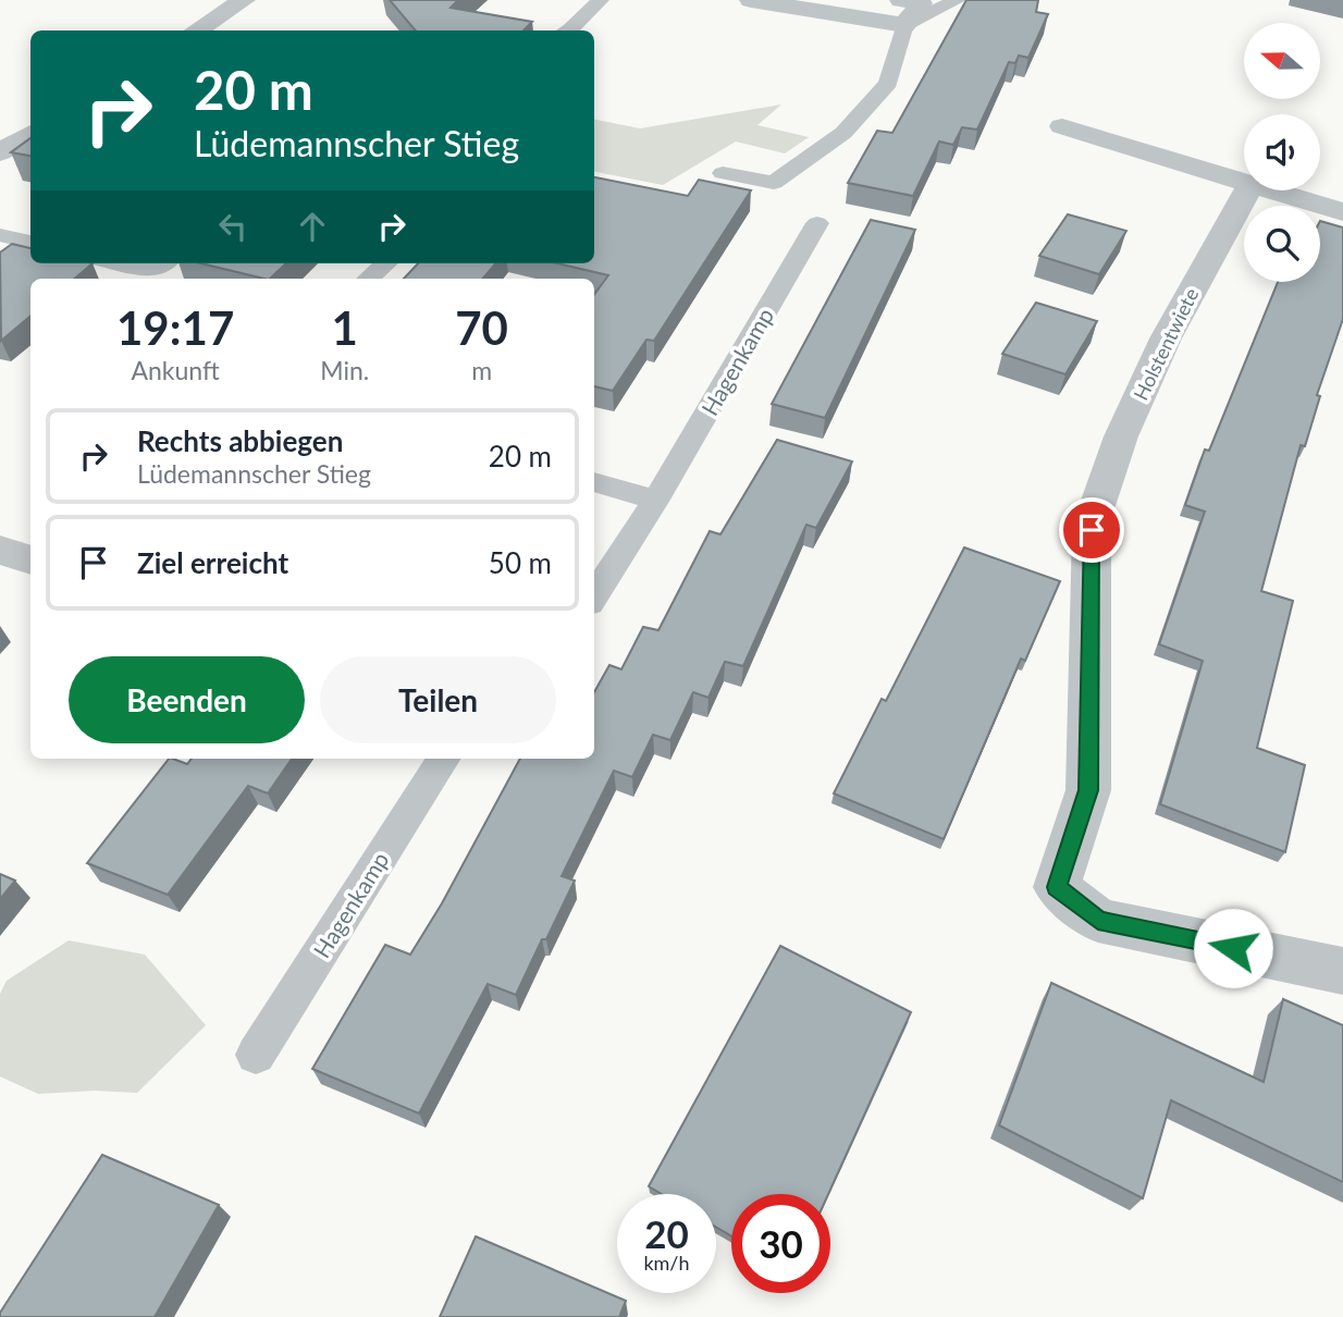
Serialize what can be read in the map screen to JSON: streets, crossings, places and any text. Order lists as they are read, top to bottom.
{
  "streets": {
    "street": ["Holstentwiete"],
    "lane": ["Hagenkamp"]
  },
  "north": "left",
  "page": {
    "turn": ["20 m", "Lüdemannscher Stieg"],
    "eta": [
      "19:17",
      "Ankunft",
      "1",
      "Min.",
      "70",
      "m"
    ],
    "list": [
      {
        "name": "Rechts abbiegen",
        "note": "Lüdemannscher Stieg",
        "value": "20 m"
      },
      {
        "name": "Ziel erreicht",
        "value": "50 m"
      }
    ],
    "buttons": ["Beenden", "Teilen"],
    "speed": "20 km/h",
    "limit": "30"
  }
}
